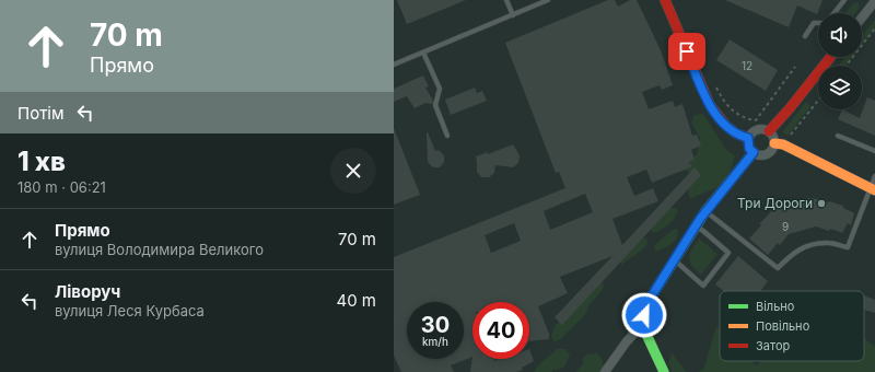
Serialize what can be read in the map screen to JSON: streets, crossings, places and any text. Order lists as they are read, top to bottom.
{
  "places": ["Три Дороги"],
  "house_numbers": ["12", "9"],
  "legend": ["Вільно", "Повільно", "Затор"],
  "page": {
    "turn": ["70 m", "Прямо"],
    "then": "Потім",
    "heading": ["1 хв", "180 m · 06:21"],
    "list": [
      {
        "name": "Прямо",
        "note": "вулиця Володимира Великого",
        "value": "70 m"
      },
      {
        "name": "Ліворуч",
        "note": "вулиця Леся Курбаса",
        "value": "40 m"
      }
    ],
    "speed": "30 km/h",
    "limit": "40"
  }
}
